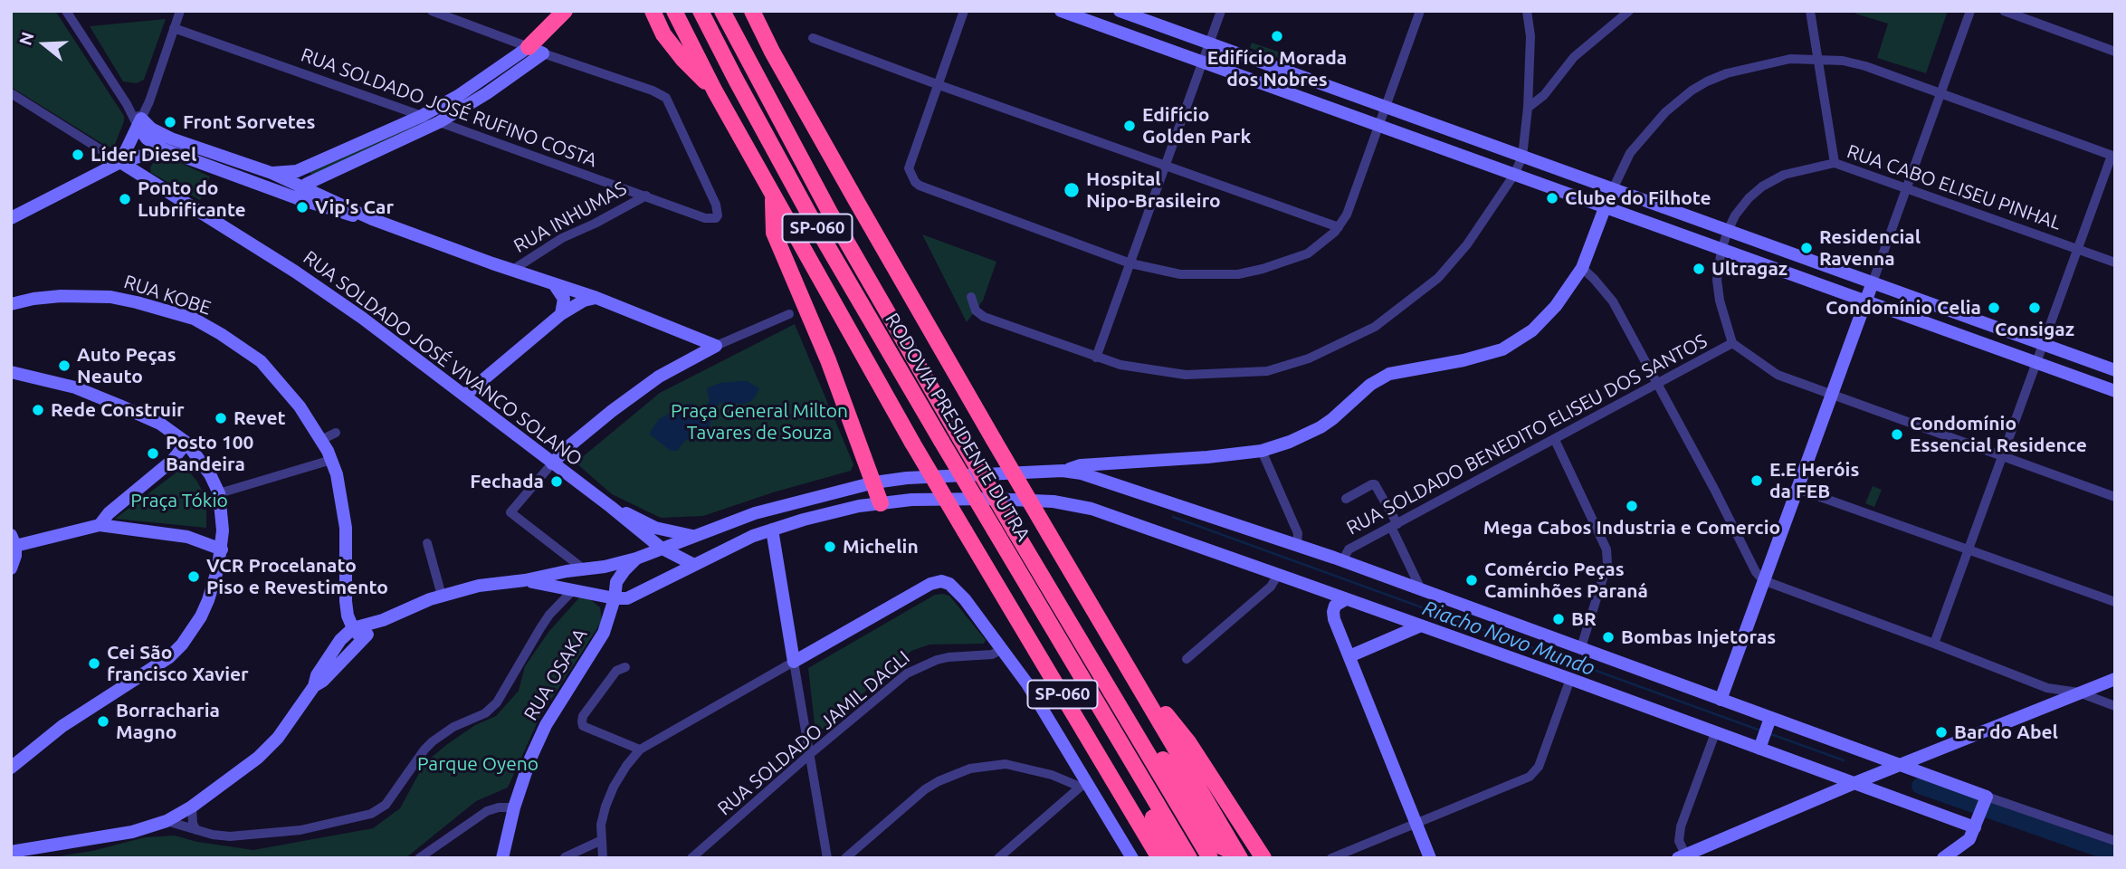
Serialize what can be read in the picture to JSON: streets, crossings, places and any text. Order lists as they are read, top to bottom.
{
  "streets": {
    "highway": ["SP-060", "RODOVIA PRESIDENTE DUTRA"],
    "main road": ["RUA KOBE", "RUA SOLDADO JOSÉ VIVANCO SOLANO", "RUA OSAKA"],
    "street": [
      "RUA SOLDADO JOSÉ RUFINO COSTA",
      "RUA CABO ELISEU PINHAL",
      "RUA INHUMAS",
      "RUA SOLDADO BENEDITO ELISEU DOS SANTOS",
      "RUA SOLDADO JAMIL DAGLI"
    ]
  },
  "crossings": [
    ["RUA SOLDADO JOSÉ RUFINO COSTA", "RUA INHUMAS"],
    ["RUA CABO ELISEU PINHAL", "RUA SOLDADO BENEDITO ELISEU DOS SANTOS"]
  ],
  "water": ["Riacho Novo Mundo"],
  "parks": ["Praça General Milton Tavares de Souza", "Praça Tókio", "Parque Oyeno"],
  "places": [
    "Edifício Morada dos Nobres",
    "Front Sorvetes",
    "Edifício Golden Park",
    "Líder Diesel",
    "Hospital Nipo-Brasileiro",
    "Clube do Filhote",
    "Ponto do Lubrificante",
    "Vip's Car",
    "Residencial Ravenna",
    "Ultragaz",
    "Condomínio Celia",
    "Consigaz",
    "Auto Peças Neauto",
    "Rede Construir",
    "Revet",
    "Condomínio Essencial Residence",
    "Posto 100 Bandeira",
    "E.E Heróis da FEB",
    "Fechada",
    "Mega Cabos Industria e Comercio",
    "Michelin",
    "VCR Procelanato Piso e Revestimento",
    "Comércio Peças Caminhões Paraná",
    "BR",
    "Bombas Injetoras",
    "Cei São francisco Xavier",
    "Borracharia Magno",
    "Bar do Abel"
  ],
  "north": "left"
}
